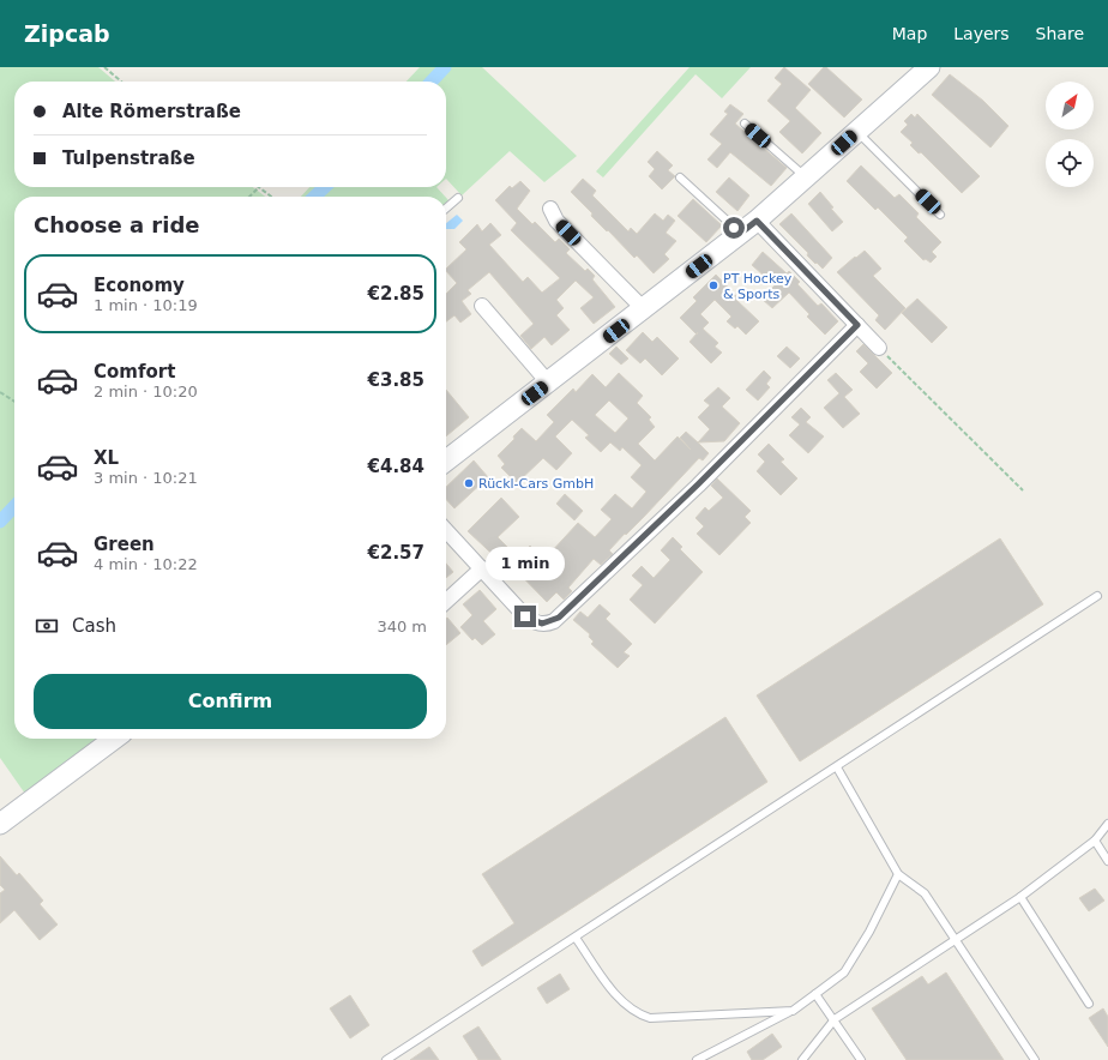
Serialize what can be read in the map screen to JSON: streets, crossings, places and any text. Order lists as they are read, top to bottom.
{
  "places": ["PT Hockey & Sports", "Rückl-Cars GmbH"],
  "north": "top right",
  "page": {
    "header": "Zipcab",
    "nav": ["Map", "Layers", "Share"],
    "banner": ["Alte Römerstraße", "Tulpenstraße"],
    "heading": "Choose a ride",
    "list": [
      {
        "name": "Economy",
        "note": "1 min · 10:19",
        "value": "€2.85"
      },
      {
        "name": "Comfort",
        "note": "2 min · 10:20",
        "value": "€3.85"
      },
      {
        "name": "XL",
        "note": "3 min · 10:21",
        "value": "€4.84"
      },
      {
        "name": "Green",
        "note": "4 min · 10:22",
        "value": "€2.57"
      }
    ],
    "bubble": "1 min",
    "pay": ["Cash", "340 m"],
    "buttons": "Confirm"
  }
}
